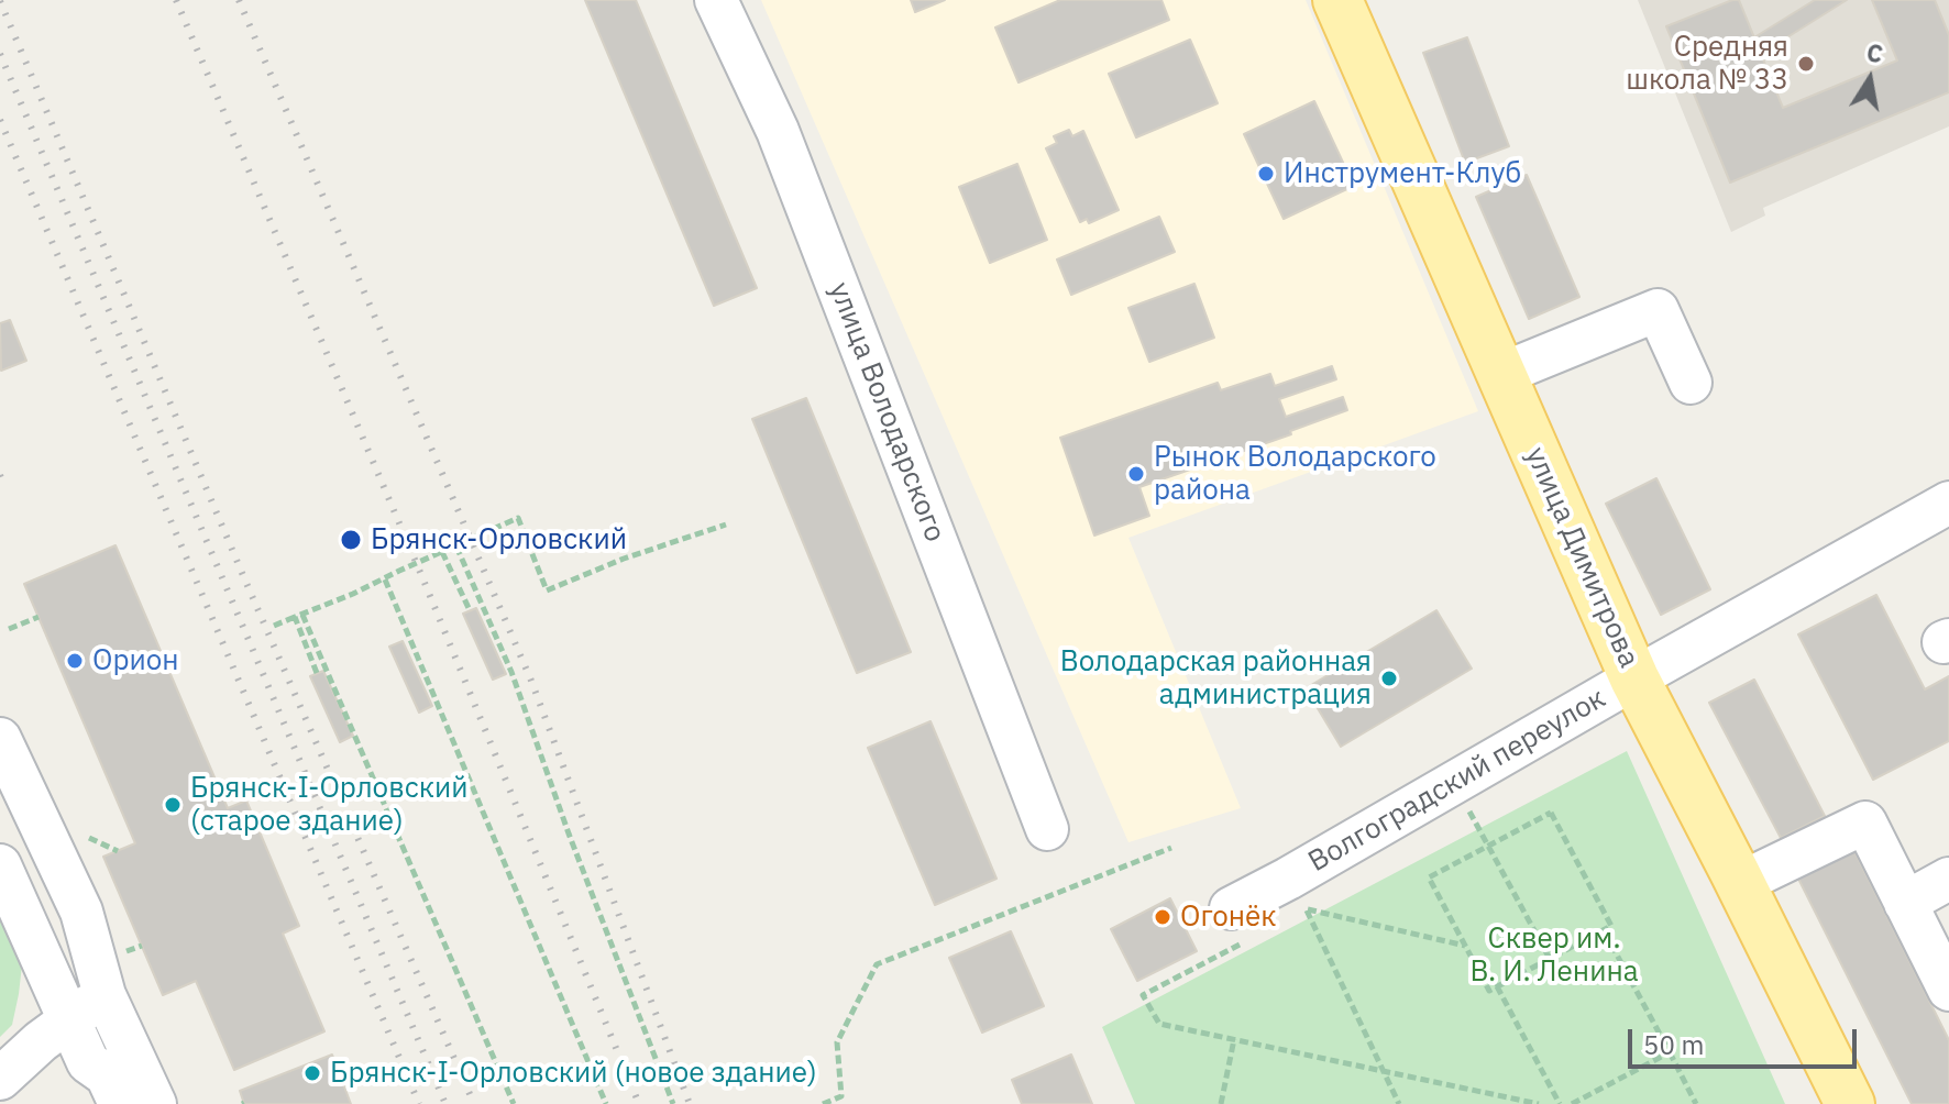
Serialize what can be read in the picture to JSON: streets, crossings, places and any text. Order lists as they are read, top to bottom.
{
  "streets": {
    "main road": ["улица Димитрова"],
    "street": ["улица Володарского", "Волгоградский переулок"]
  },
  "crossings": [
    ["улица Димитрова", "Волгоградский переулок"]
  ],
  "parks": ["Сквер им. В. И. Ленина"],
  "places": [
    "Средняя школа № 33",
    "Инструмент-Клуб",
    "Рынок Володарского района",
    "Брянск-Орловский",
    "Орион",
    "Володарская районная администрация",
    "Брянск-I-Орловский (старое здание)",
    "Огонёк",
    "Брянск-I-Орловский (новое здание)"
  ],
  "scale_bar": "50 m",
  "north": "top"
}
